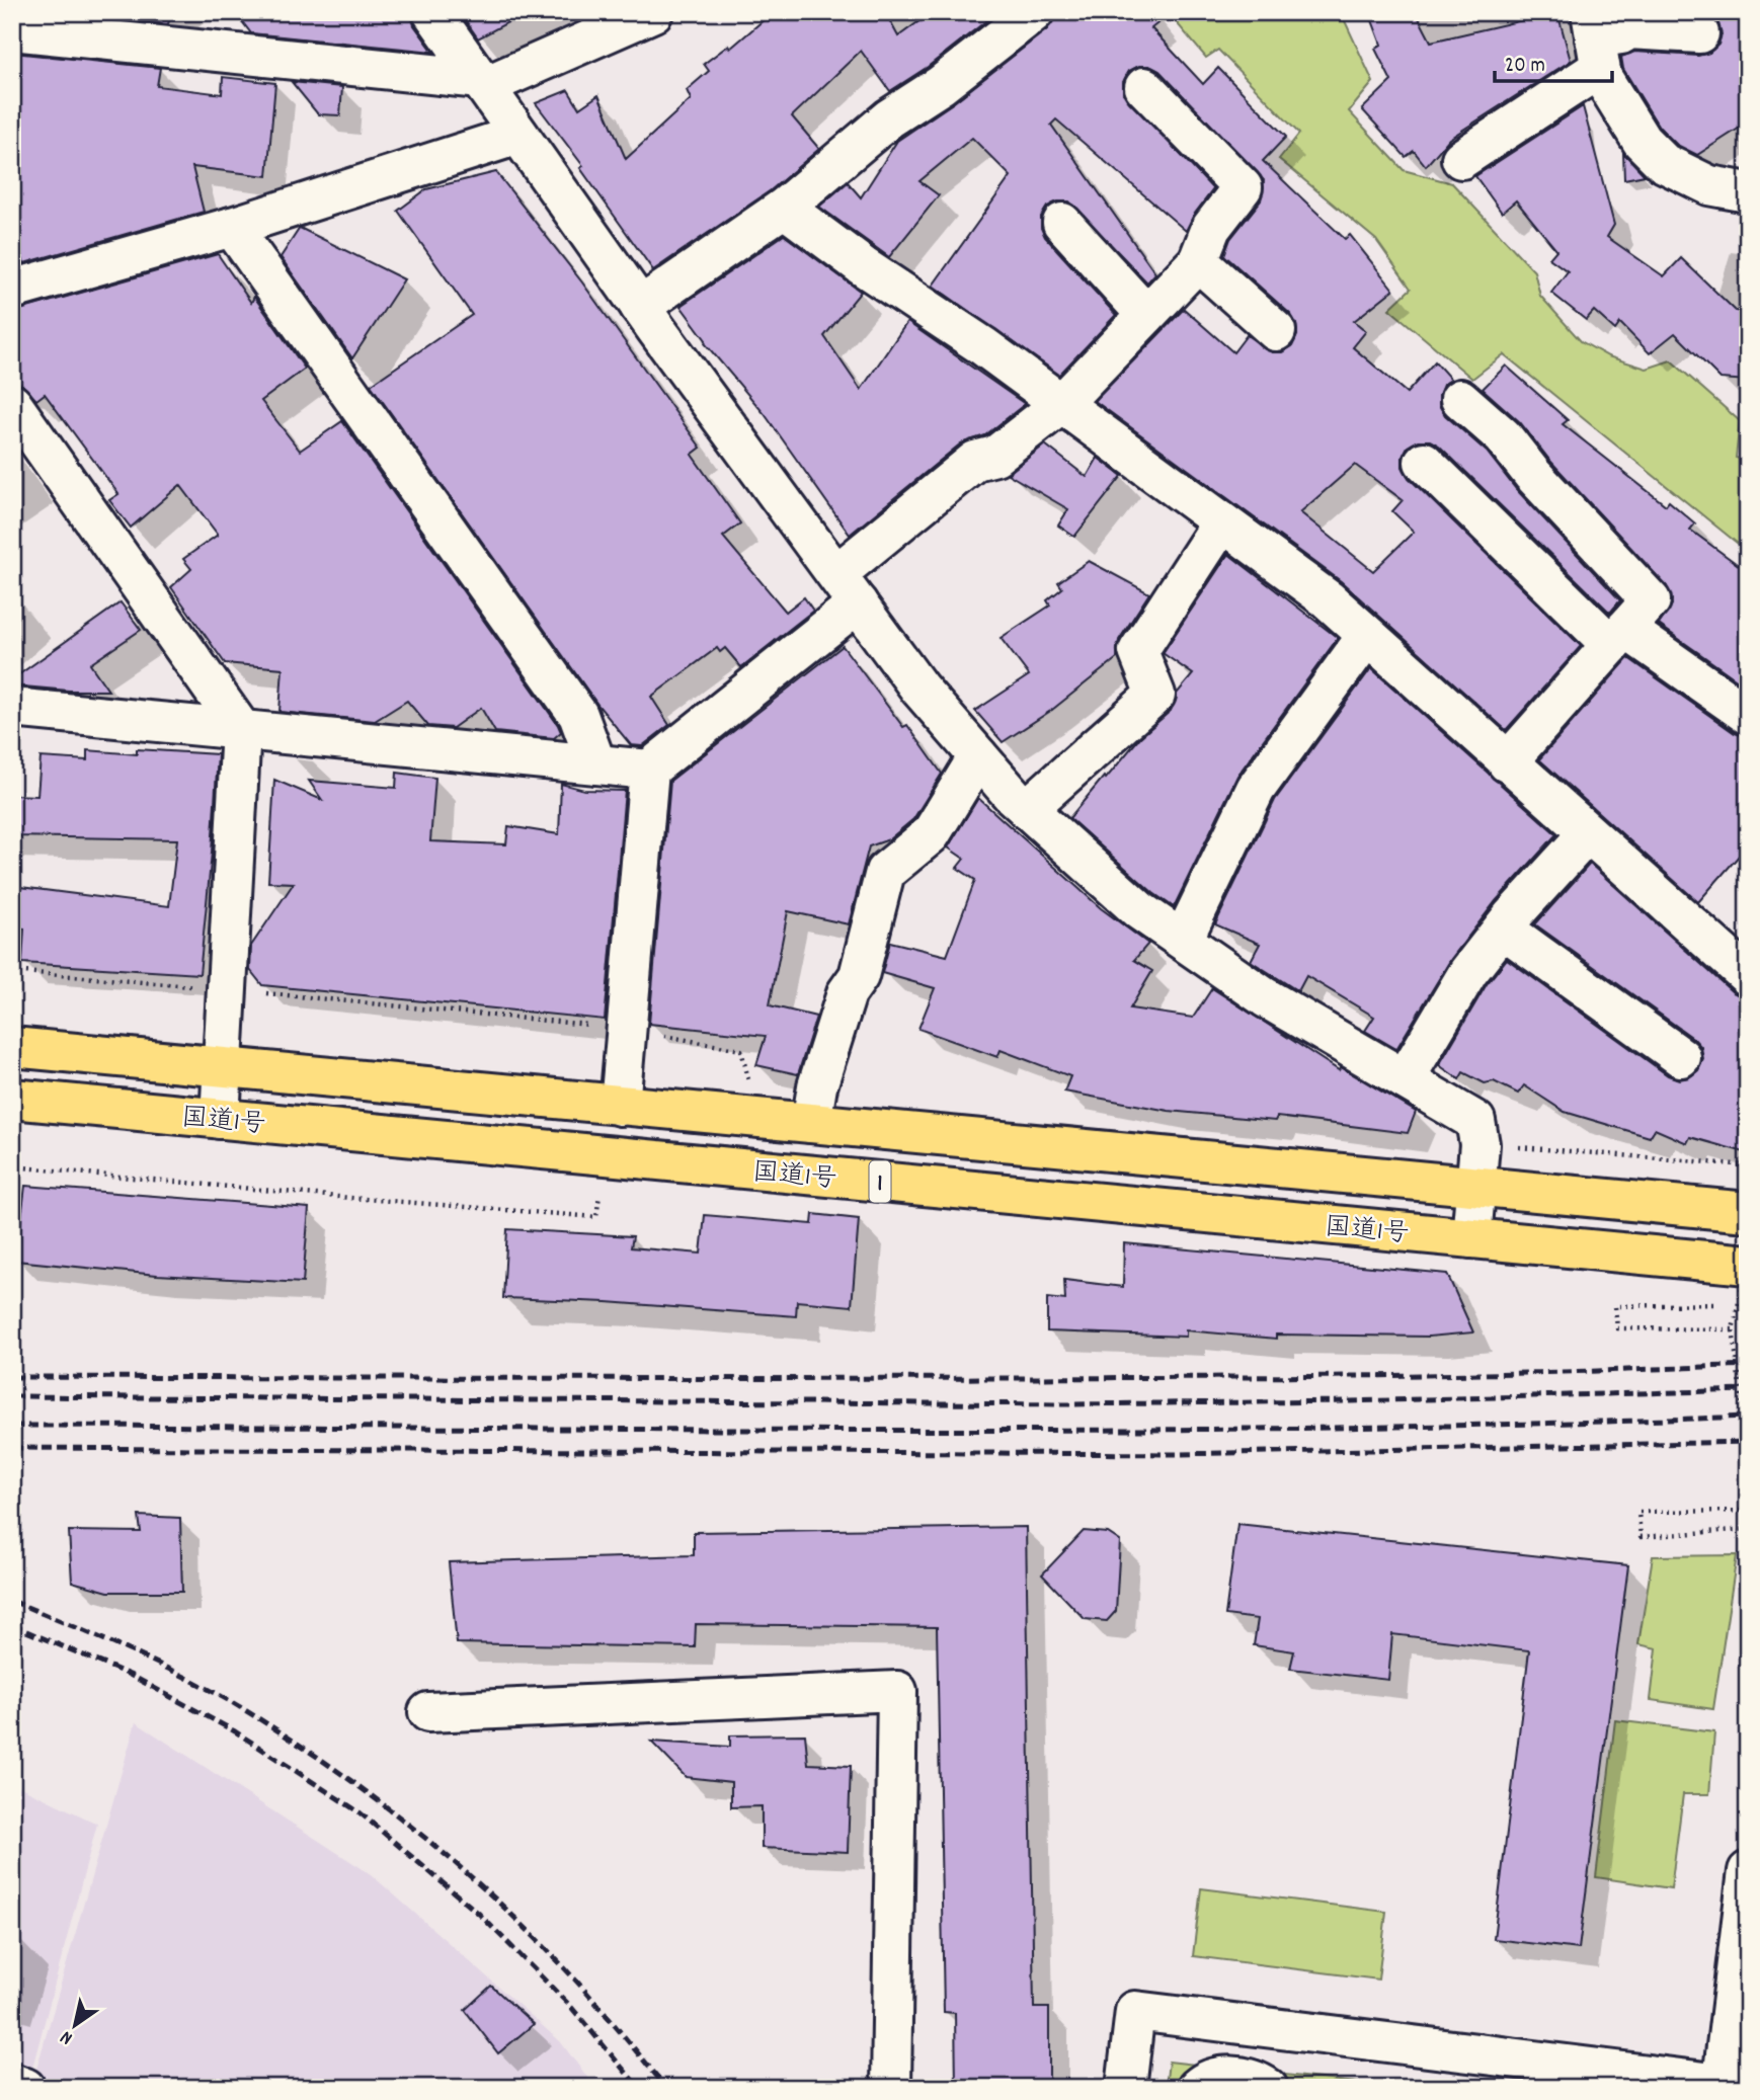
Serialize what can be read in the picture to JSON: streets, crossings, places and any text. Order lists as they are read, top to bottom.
{
  "streets": {
    "highway": ["国道1号", "1"]
  },
  "scale_bar": "20 m",
  "north": "bottom left"
}
